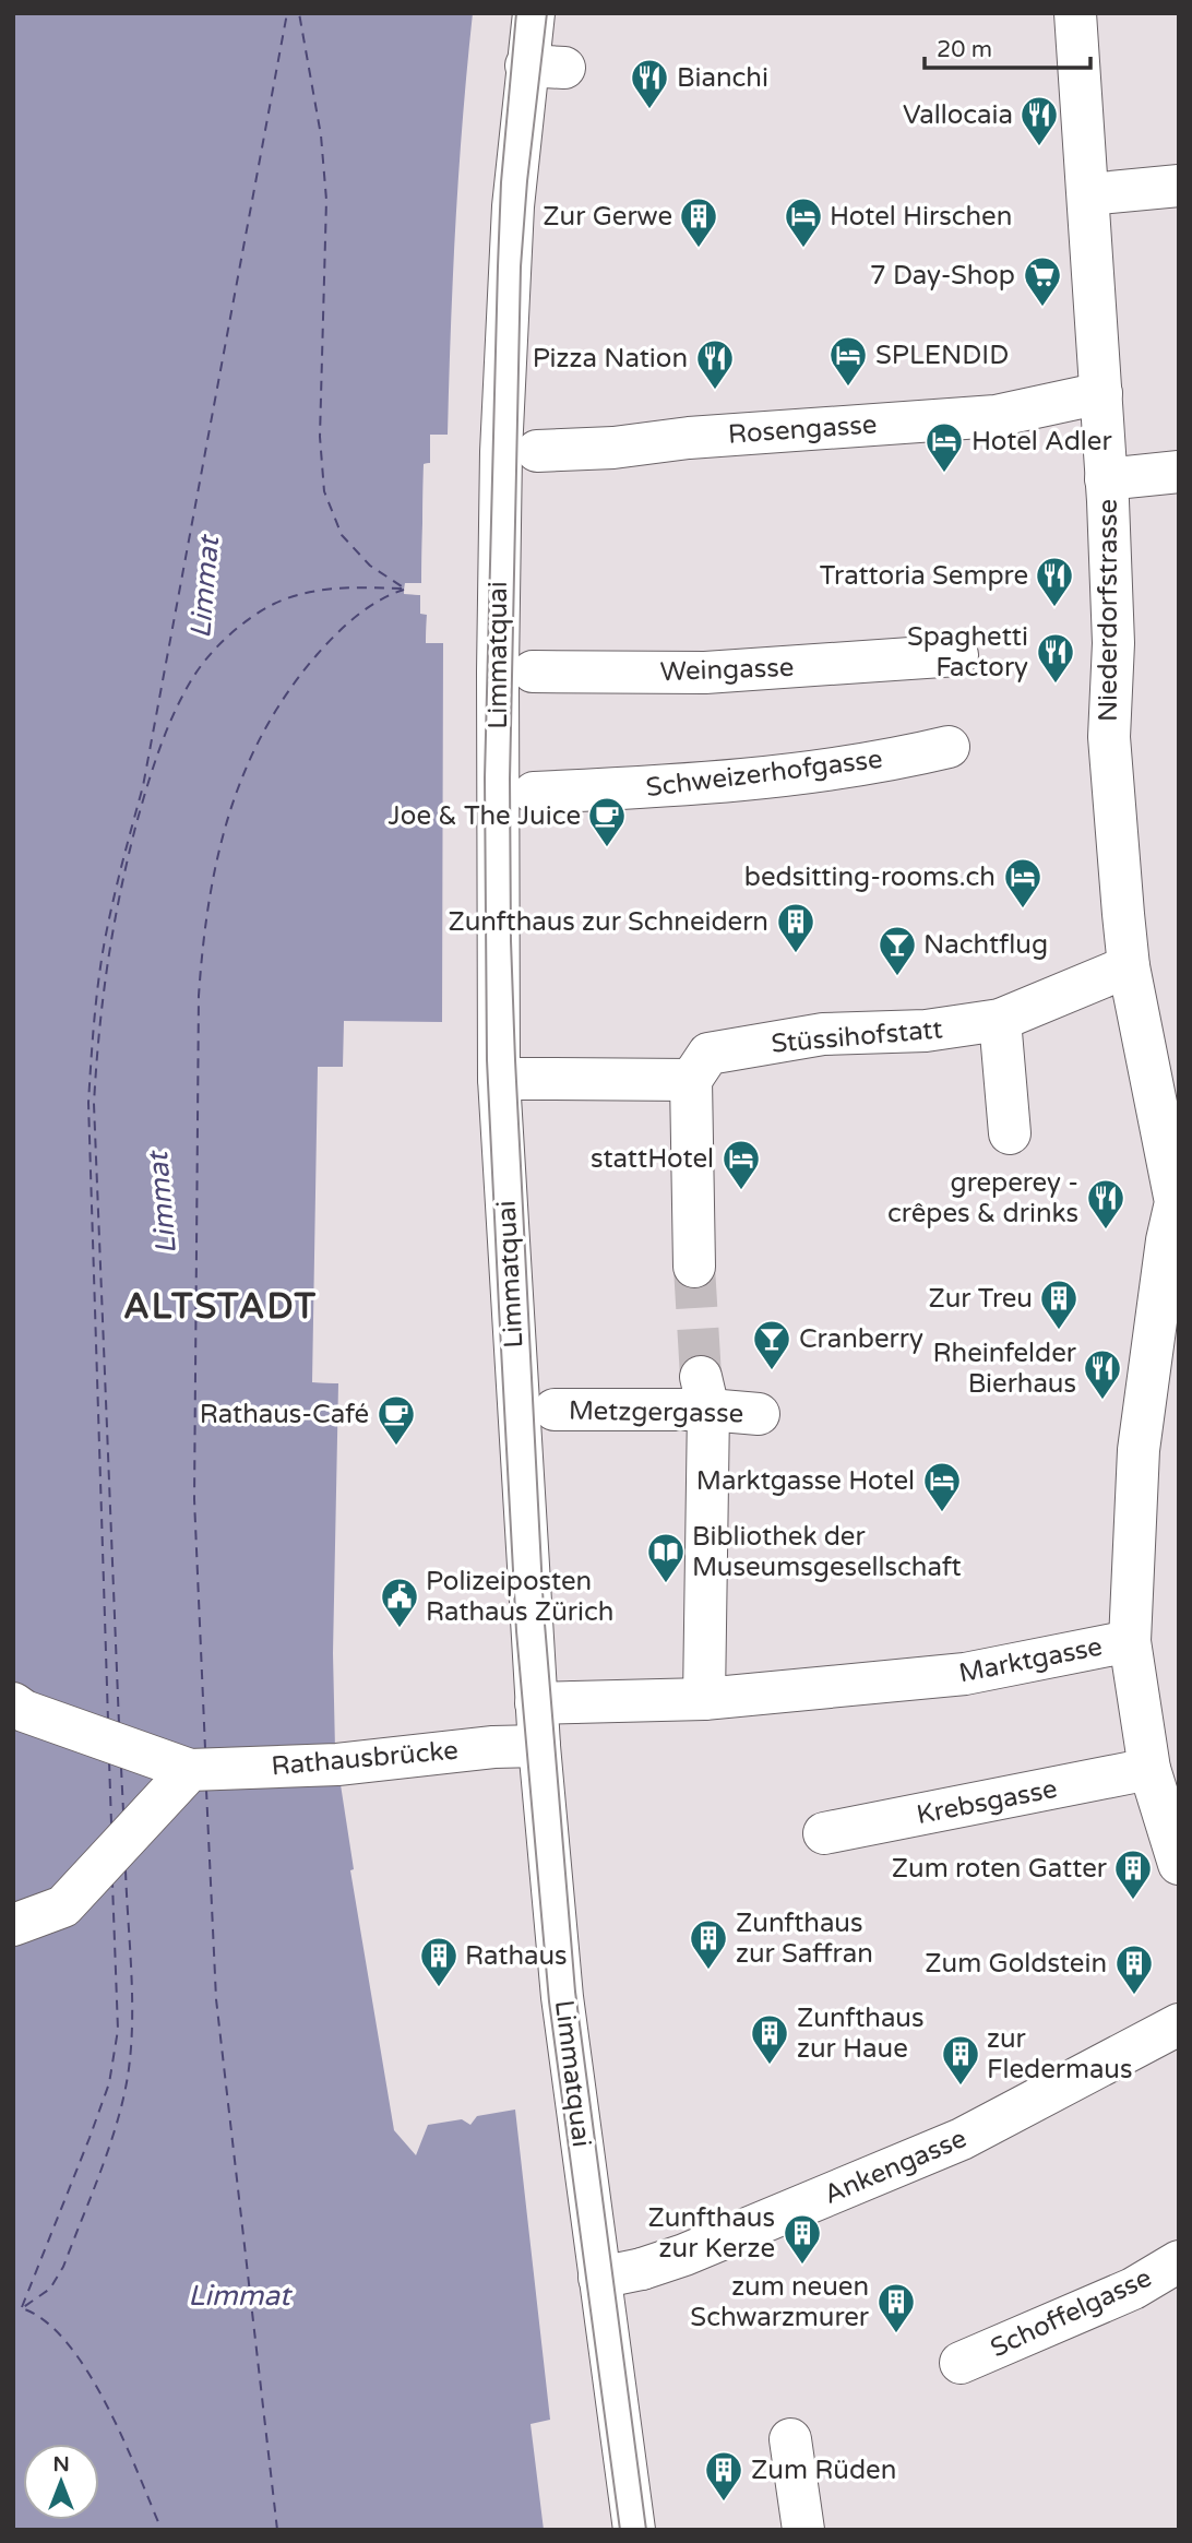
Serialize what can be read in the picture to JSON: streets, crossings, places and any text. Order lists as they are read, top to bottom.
{
  "streets": {
    "street": [
      "Rosengasse",
      "Niederdorfstrasse",
      "Limmatquai",
      "Weingasse",
      "Schweizerhofgasse",
      "Stüssihofstatt",
      "Metzgergasse",
      "Marktgasse",
      "Rathausbrücke",
      "Krebsgasse",
      "Ankengasse",
      "Schoffelgasse"
    ]
  },
  "crossings": [
    ["Rosengasse", "Niederdorfstrasse"],
    ["Rosengasse", "Limmatquai"],
    ["Niederdorfstrasse", "Stüssihofstatt"],
    ["Niederdorfstrasse", "Marktgasse"],
    ["Limmatquai", "Weingasse"],
    ["Limmatquai", "Stüssihofstatt"],
    ["Limmatquai", "Marktgasse"],
    ["Limmatquai", "Rathausbrücke"],
    ["Limmatquai", "Ankengasse"]
  ],
  "districts": ["ALTSTADT"],
  "water": ["Limmat"],
  "places": {
    "restaurant": [
      "Bianchi",
      "Vallocaia",
      "Pizza Nation",
      "Trattoria Sempre",
      "Spaghetti Factory",
      "greperey - crêpes & drinks",
      "Rheinfelder Bierhaus"
    ],
    "building": [
      "Zur Gerwe",
      "Zunfthaus zur Schneidern",
      "Zur Treu",
      "Zum roten Gatter",
      "Zunfthaus zur Saffran",
      "Rathaus",
      "Zum Goldstein",
      "Zunfthaus zur Haue",
      "zur Fledermaus",
      "Zunfthaus zur Kerze",
      "zum neuen Schwarzmurer",
      "Zum Rüden"
    ],
    "hotel": [
      "Hotel Hirschen",
      "SPLENDID",
      "Hotel Adler",
      "bedsitting-rooms.ch",
      "stattHotel",
      "Marktgasse Hotel"
    ],
    "supermarket": ["7 Day-Shop"],
    "cafe": ["Joe & The Juice", "Rathaus-Café"],
    "bar": ["Nachtflug", "Cranberry"],
    "library": ["Bibliothek der Museumsgesellschaft"],
    "public building": ["Polizeiposten Rathaus Zürich"]
  },
  "scale_bar": "20 m",
  "north": "top"
}
